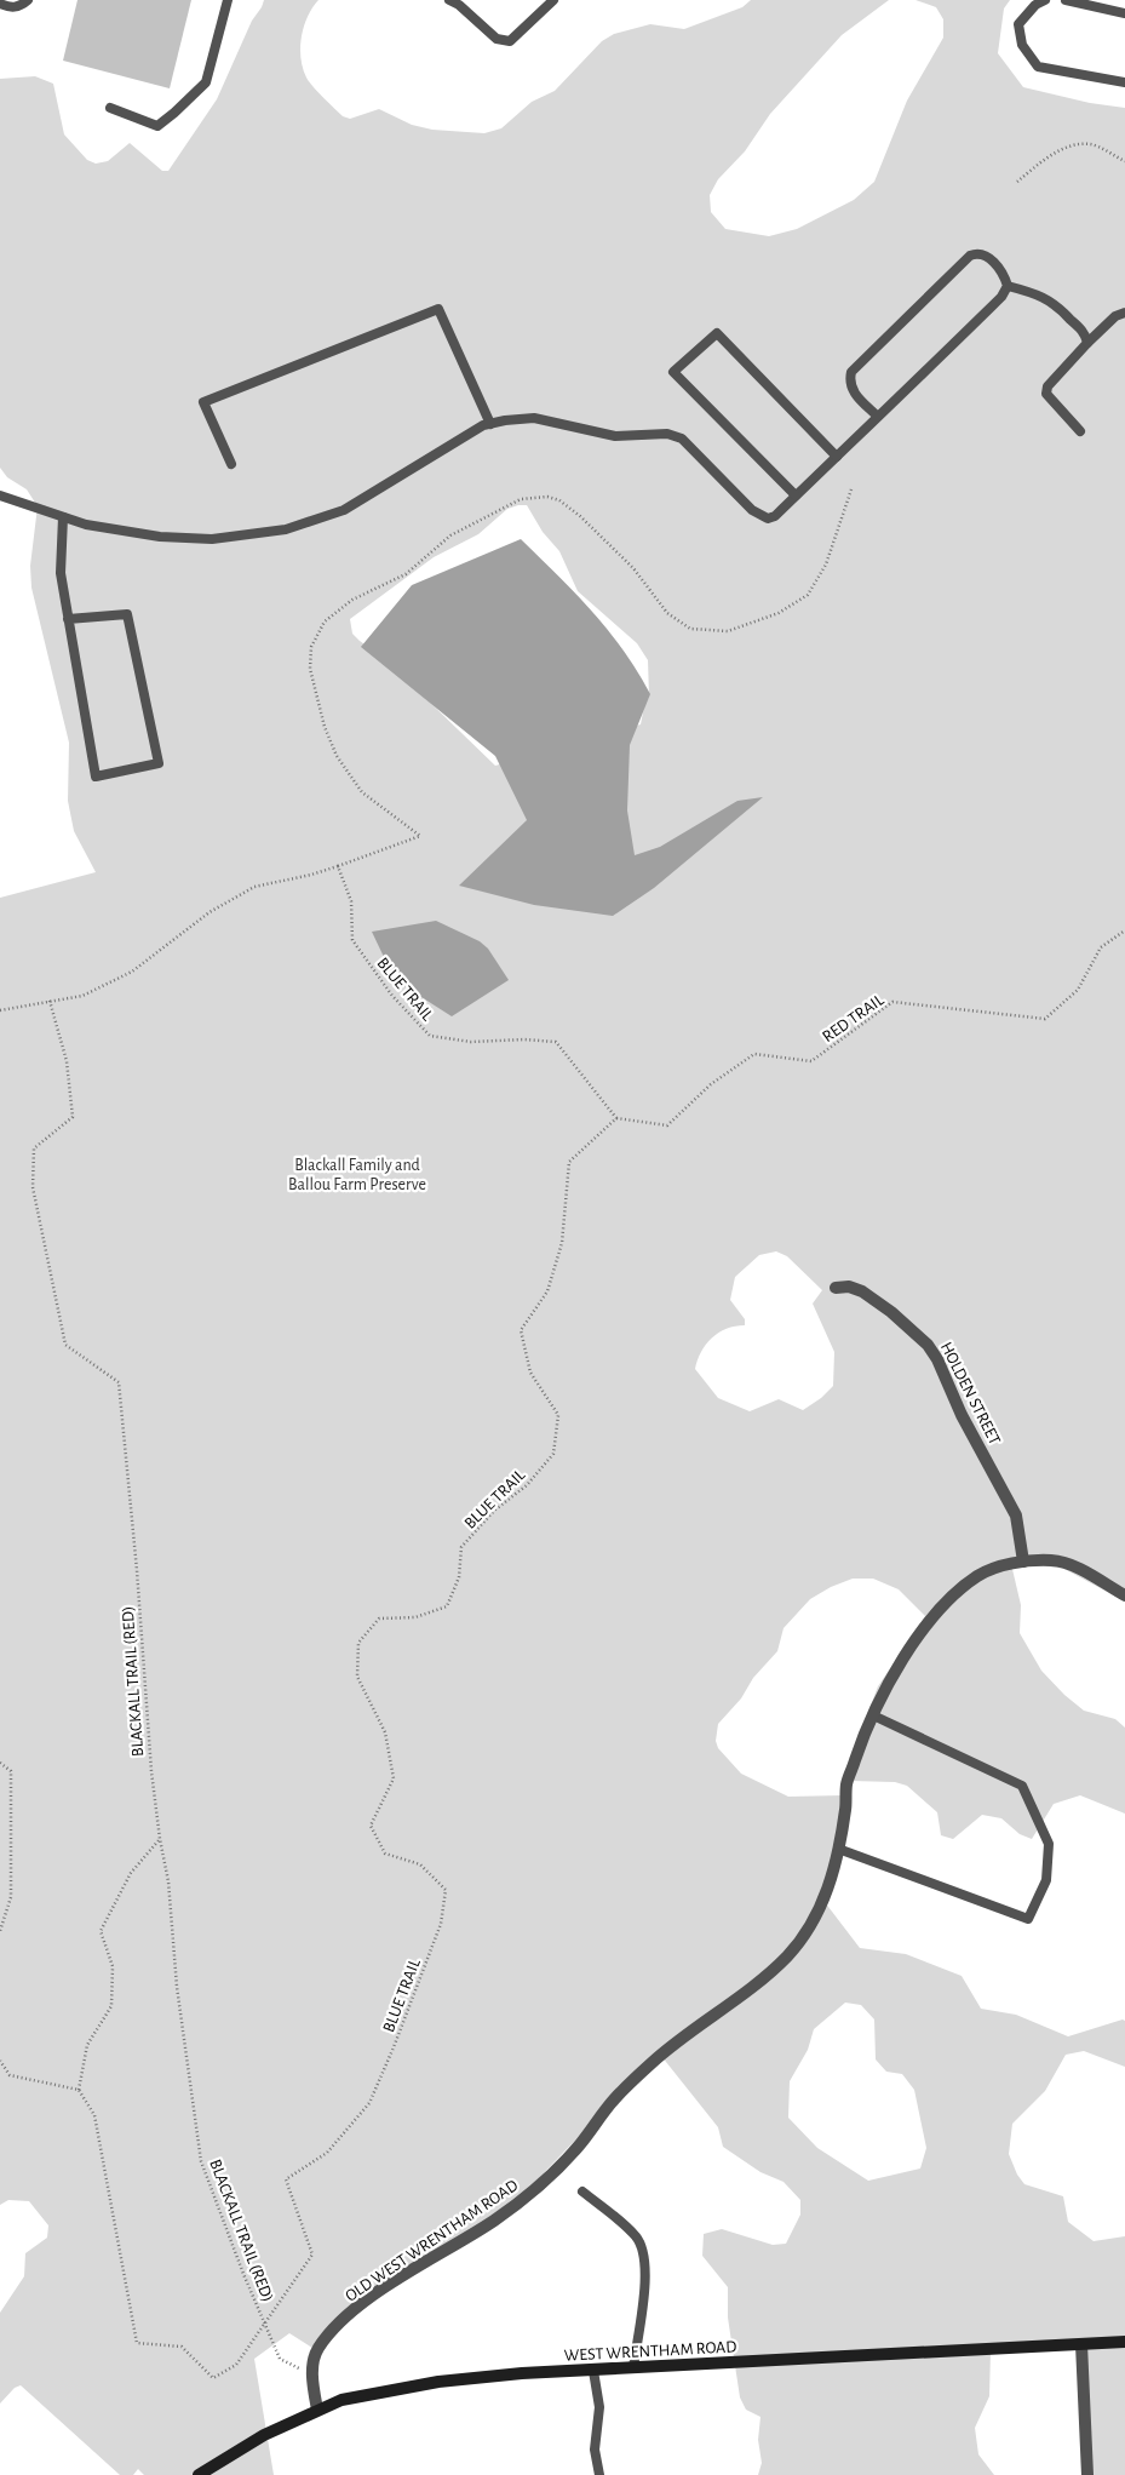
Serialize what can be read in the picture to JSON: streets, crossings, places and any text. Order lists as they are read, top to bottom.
{
  "streets": {
    "street": ["HOLDEN STREET", "OLD WEST WRENTHAM ROAD", "WEST WRENTHAM ROAD"],
    "path": ["BLUE TRAIL", "RED TRAIL", "BLACKALL TRAIL (RED)"]
  },
  "crossings": [
    ["BLUE TRAIL", "RED TRAIL"],
    ["BLUE TRAIL", "BLACKALL TRAIL (RED)"],
    ["HOLDEN STREET", "OLD WEST WRENTHAM ROAD"],
    ["BLACKALL TRAIL (RED)", "OLD WEST WRENTHAM ROAD"],
    ["OLD WEST WRENTHAM ROAD", "WEST WRENTHAM ROAD"]
  ],
  "parks": ["Blackall Family and Ballou Farm Preserve"]
}
